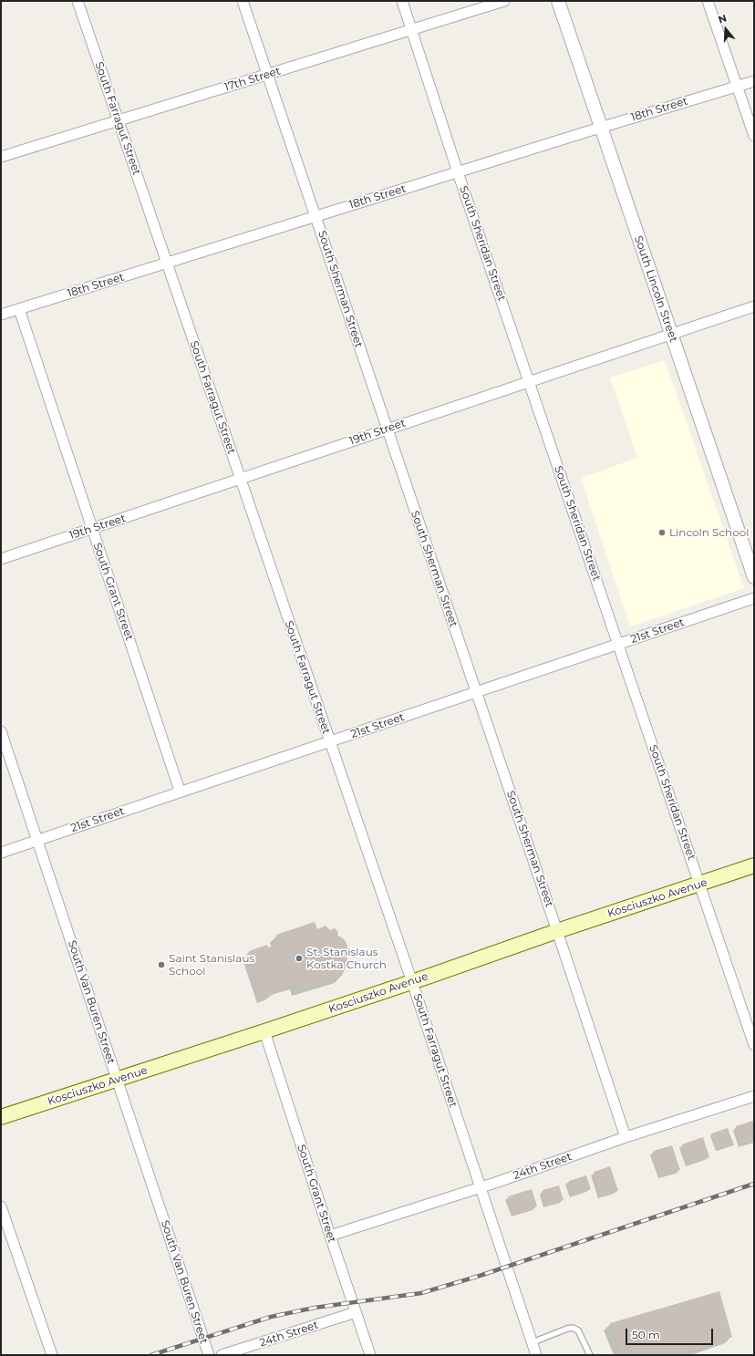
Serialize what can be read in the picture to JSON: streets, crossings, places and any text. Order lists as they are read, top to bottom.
{
  "streets": {
    "main road": ["Kosciuszko Avenue"],
    "street": [
      "17th Street",
      "18th Street",
      "South Farragut Street",
      "South Sheridan Street",
      "South Sherman Street",
      "South Lincoln Street",
      "19th Street",
      "South Grant Street",
      "21st Street",
      "South Van Buren Street",
      "24th Street"
    ]
  },
  "crossings": [
    ["17th Street", "South Farragut Street"],
    ["17th Street", "South Sheridan Street"],
    ["17th Street", "South Sherman Street"],
    ["18th Street", "South Farragut Street"],
    ["18th Street", "South Sheridan Street"],
    ["18th Street", "South Sherman Street"],
    ["18th Street", "South Lincoln Street"],
    ["18th Street", "South Grant Street"],
    ["South Farragut Street", "19th Street"],
    ["South Farragut Street", "21st Street"],
    ["South Farragut Street", "Kosciuszko Avenue"],
    ["South Farragut Street", "24th Street"],
    ["South Sheridan Street", "19th Street"],
    ["South Sheridan Street", "21st Street"],
    ["South Sheridan Street", "Kosciuszko Avenue"],
    ["South Sherman Street", "19th Street"],
    ["South Sherman Street", "21st Street"],
    ["South Sherman Street", "Kosciuszko Avenue"],
    ["South Sherman Street", "24th Street"],
    ["South Lincoln Street", "19th Street"],
    ["19th Street", "South Grant Street"],
    ["South Grant Street", "21st Street"],
    ["South Grant Street", "Kosciuszko Avenue"],
    ["South Grant Street", "24th Street"],
    ["21st Street", "South Van Buren Street"],
    ["Kosciuszko Avenue", "South Van Buren Street"]
  ],
  "places": ["Lincoln School", "St. Stanislaus Kostka Church", "Saint Stanislaus School"],
  "scale_bar": "50 m",
  "north": "top"
}
